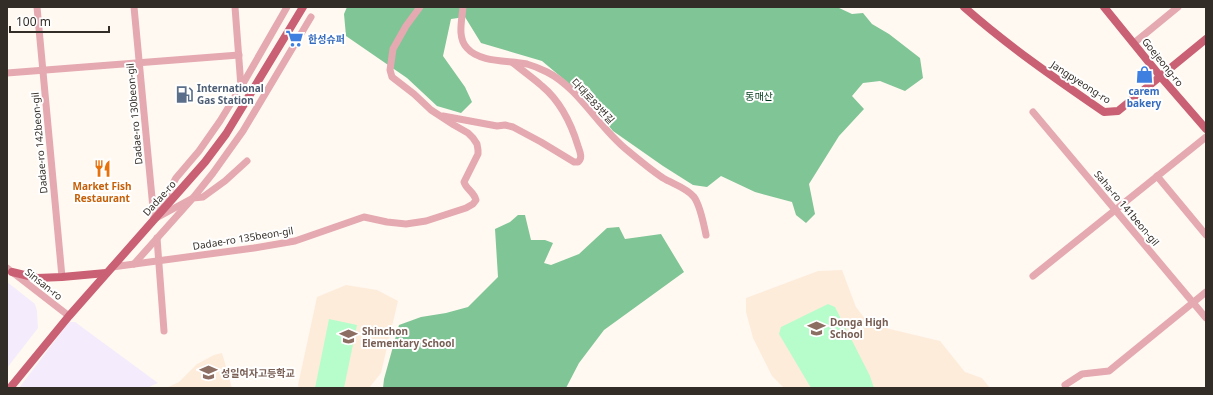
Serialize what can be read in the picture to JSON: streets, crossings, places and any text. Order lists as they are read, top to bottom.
{
  "streets": {
    "main road": ["Goejeong-ro", "Jangpyeong-ro", "Dadae-ro"],
    "street": [
      "다대로83번길",
      "Dadae-ro 130beon-gil",
      "Dadae-ro 142beon-gil",
      "Saha-ro 141beon-gil",
      "Dadae-ro 135beon-gil",
      "Sinsan-ro"
    ]
  },
  "crossings": [
    ["Goejeong-ro", "Jangpyeong-ro"],
    ["Dadae-ro 130beon-gil", "Dadae-ro"],
    ["Dadae-ro", "Dadae-ro 135beon-gil"],
    ["Dadae-ro", "Sinsan-ro"]
  ],
  "parks": ["동매산"],
  "places": {
    "supermarket": ["한성슈퍼"],
    "shop": ["carem bakery"],
    "fuel station": ["International Gas Station"],
    "restaurant": ["Market Fish Restaurant"],
    "school or university": ["Donga High School", "Shinchon Elementary School", "성일여자고등학교"]
  },
  "scale_bar": "100 m"
}
